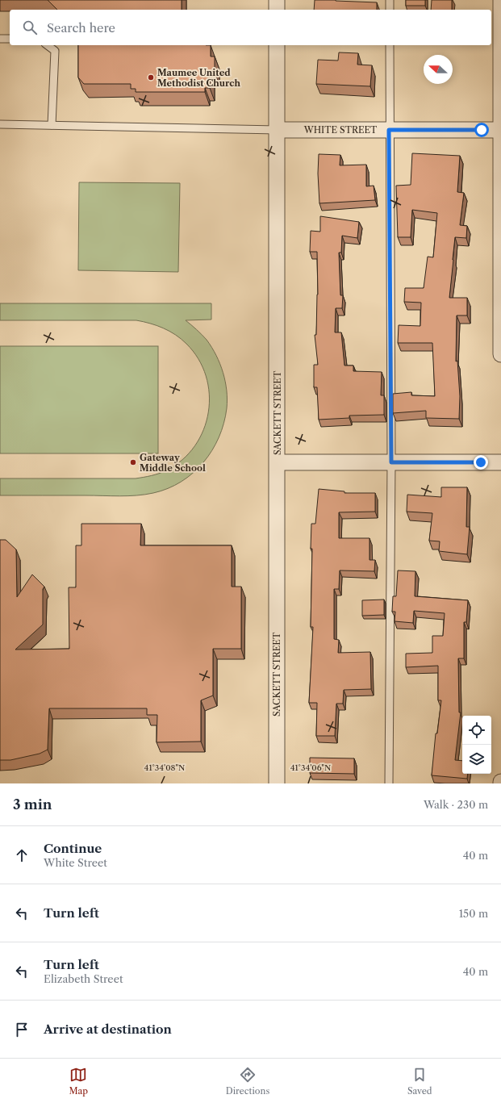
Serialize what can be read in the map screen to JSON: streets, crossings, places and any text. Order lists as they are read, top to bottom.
{
  "streets": {
    "street": ["WHITE STREET", "SACKETT STREET"]
  },
  "crossings": [
    ["WHITE STREET", "SACKETT STREET"]
  ],
  "places": ["Maumee United Methodist Church", "Gateway Middle School"],
  "north": "left",
  "page": {
    "search": "Search here",
    "heading": ["3 min", "Walk · 230 m"],
    "list": [
      ["Continue", "White Street", "40 m"],
      ["Turn left", "150 m"],
      ["Turn left", "Elizabeth Street", "40 m"],
      "Arrive at destination"
    ],
    "nav": ["Map", "Directions", "Saved"]
  },
  "coordinates": ["41°34'08\"N", "41°34'06\"N"]
}
